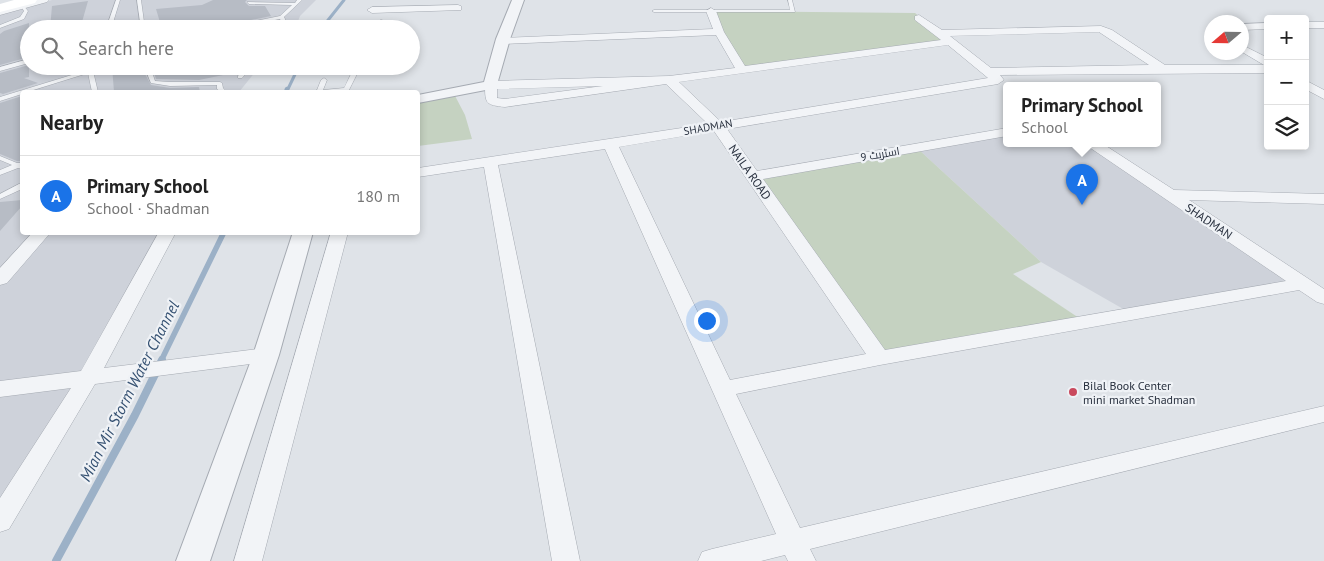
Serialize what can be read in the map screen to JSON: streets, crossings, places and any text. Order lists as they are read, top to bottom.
{
  "streets": {
    "street": ["SHADMAN", "اسٹریٹ 9", "NAILA ROAD"]
  },
  "crossings": [
    ["SHADMAN", "NAILA ROAD"],
    ["اسٹریٹ 9", "NAILA ROAD"]
  ],
  "water": ["Mian Mir Storm Water Channel"],
  "places": ["Bilal Book Center mini market Shadman"],
  "north": "left",
  "page": {
    "map_buttons": ["+", "−"],
    "search": "Search here",
    "popup": ["Primary School", "School"],
    "heading": "Nearby",
    "list": [
      {
        "mark": "A",
        "name": "Primary School",
        "note": "School · Shadman",
        "value": "180 m"
      }
    ],
    "pins": "A"
  }
}
